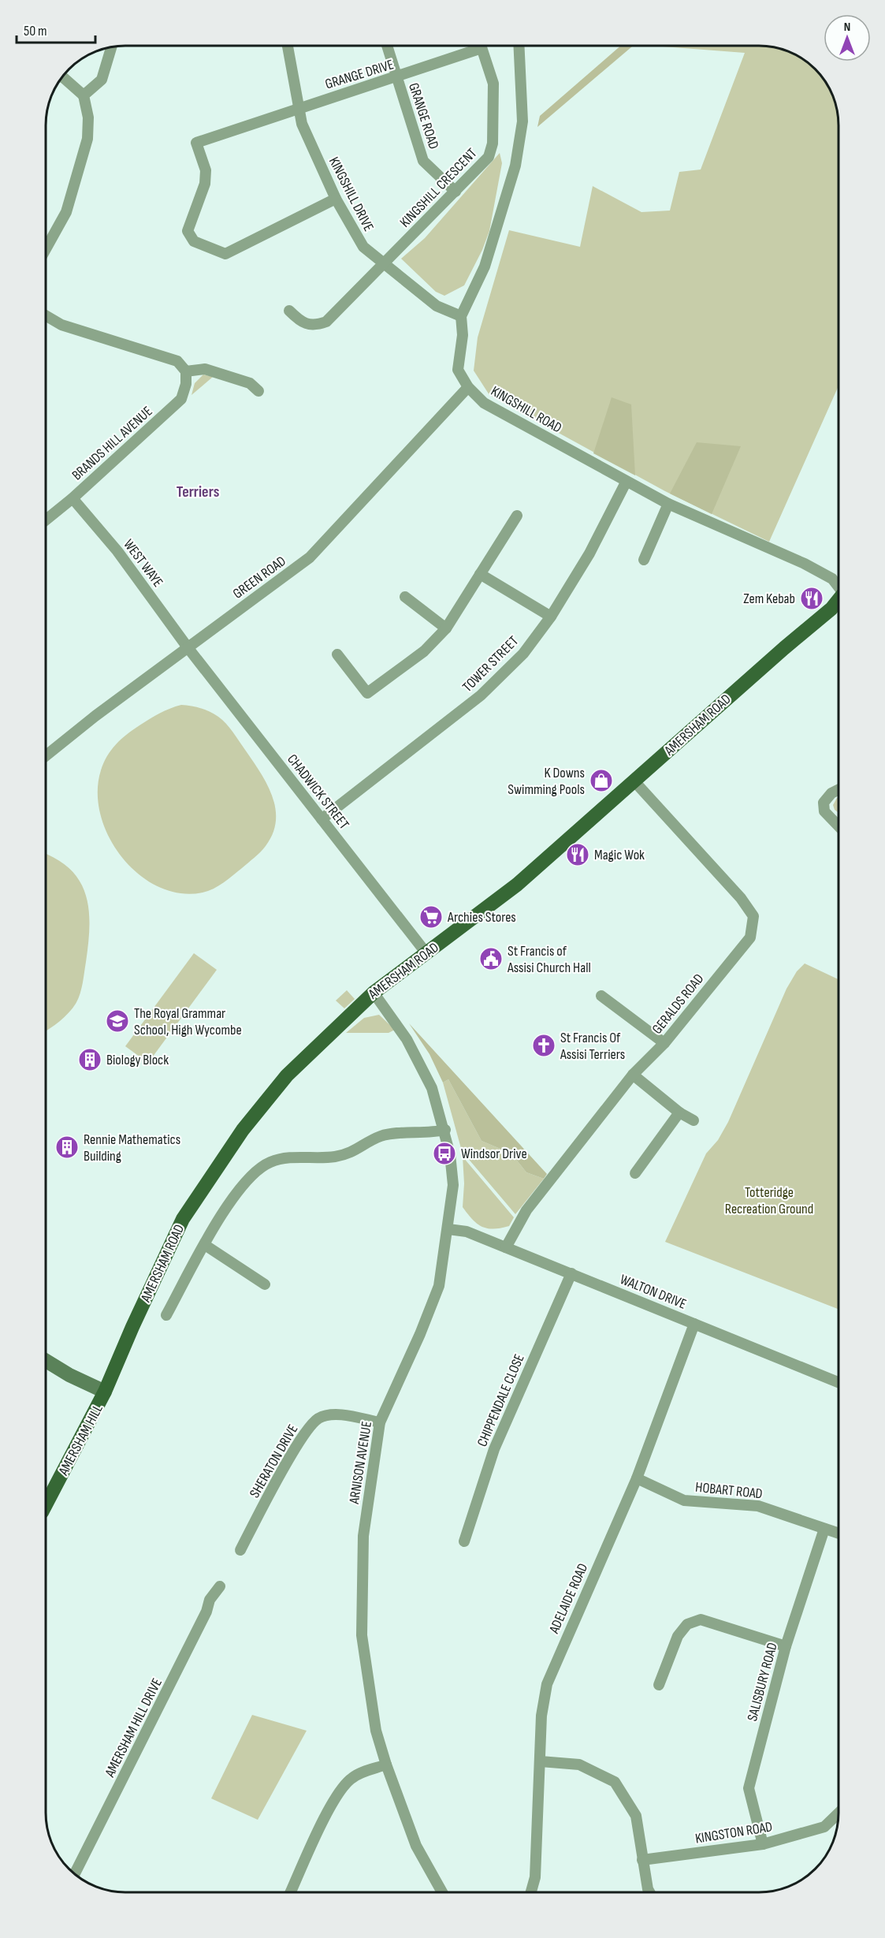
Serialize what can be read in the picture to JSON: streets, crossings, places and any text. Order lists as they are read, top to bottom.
{
  "streets": {
    "main road": ["AMERSHAM ROAD", "AMERSHAM HILL"],
    "street": [
      "GRANGE DRIVE",
      "GRANGE ROAD",
      "KINGSHILL CRESCENT",
      "KINGSHILL DRIVE",
      "KINGSHILL ROAD",
      "BRANDS HILL AVENUE",
      "WEST WAYE",
      "GREEN ROAD",
      "TOWER STREET",
      "CHADWICK STREET",
      "GERALDS ROAD",
      "WALTON DRIVE",
      "CHIPPENDALE CLOSE",
      "SHERATON DRIVE",
      "ARNISON AVENUE",
      "HOBART ROAD",
      "ADELAIDE ROAD",
      "SALISBURY ROAD",
      "AMERSHAM HILL DRIVE",
      "KINGSTON ROAD"
    ]
  },
  "crossings": [
    ["GRANGE DRIVE", "GRANGE ROAD"],
    ["GRANGE DRIVE", "KINGSHILL DRIVE"],
    ["GRANGE ROAD", "KINGSHILL CRESCENT"],
    ["KINGSHILL CRESCENT", "KINGSHILL DRIVE"],
    ["KINGSHILL DRIVE", "KINGSHILL ROAD"],
    ["KINGSHILL ROAD", "GREEN ROAD"],
    ["KINGSHILL ROAD", "TOWER STREET"],
    ["BRANDS HILL AVENUE", "WEST WAYE"],
    ["WEST WAYE", "GREEN ROAD"],
    ["WEST WAYE", "CHADWICK STREET"],
    ["GREEN ROAD", "CHADWICK STREET"],
    ["TOWER STREET", "CHADWICK STREET"],
    ["AMERSHAM ROAD", "CHADWICK STREET"],
    ["AMERSHAM ROAD", "GERALDS ROAD"],
    ["AMERSHAM ROAD", "AMERSHAM HILL"],
    ["AMERSHAM ROAD", "ARNISON AVENUE"],
    ["GERALDS ROAD", "WALTON DRIVE"],
    ["WALTON DRIVE", "CHIPPENDALE CLOSE"],
    ["WALTON DRIVE", "ARNISON AVENUE"],
    ["WALTON DRIVE", "ADELAIDE ROAD"],
    ["SHERATON DRIVE", "ARNISON AVENUE"],
    ["HOBART ROAD", "ADELAIDE ROAD"],
    ["HOBART ROAD", "SALISBURY ROAD"],
    ["SALISBURY ROAD", "KINGSTON ROAD"]
  ],
  "districts": ["Terriers"],
  "parks": ["Totteridge Recreation Ground"],
  "places": {
    "restaurant": ["Zem Kebab", "Magic Wok"],
    "shop": ["K Downs Swimming Pools"],
    "supermarket": ["Archies Stores"],
    "public building": ["St Francis of Assisi Church Hall"],
    "school or university": ["The Royal Grammar School, High Wycombe"],
    "church": ["St Francis Of Assisi Terriers"],
    "building": ["Biology Block", "Rennie Mathematics Building"],
    "bus stop": ["Windsor Drive"]
  },
  "scale_bar": "50 m",
  "north": "top"
}
